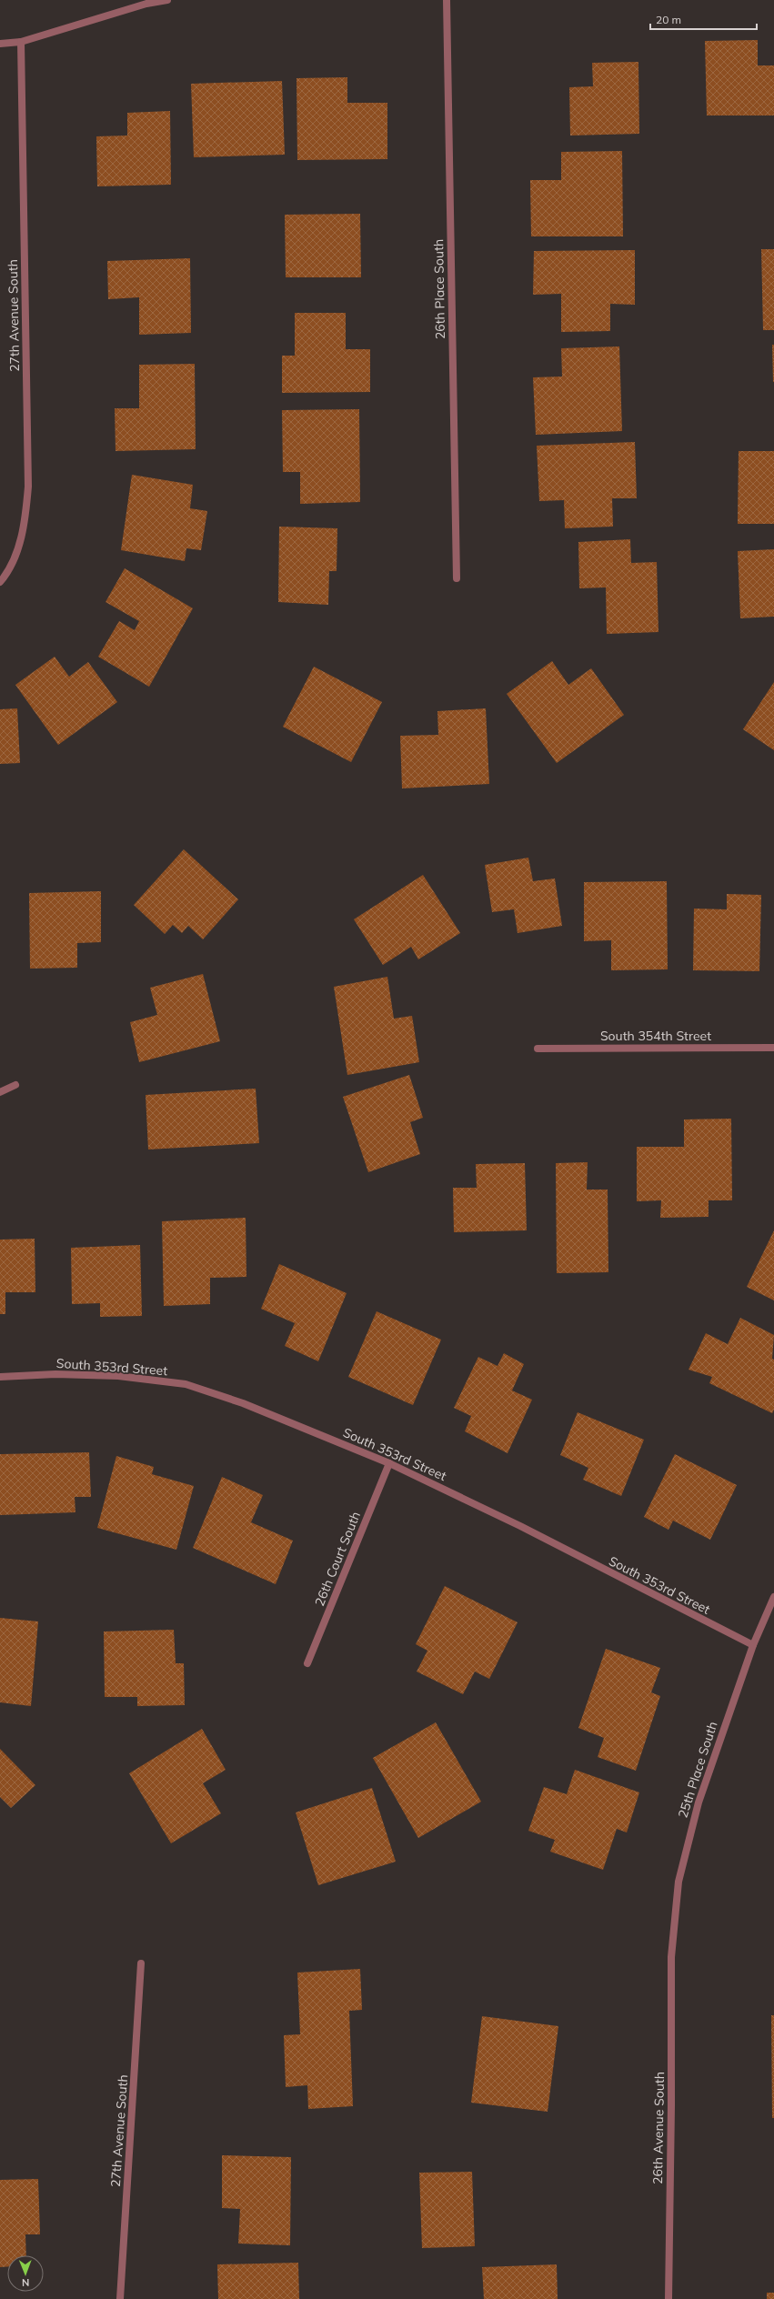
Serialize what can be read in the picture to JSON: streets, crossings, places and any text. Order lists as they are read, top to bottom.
{
  "streets": {
    "street": [
      "26th Place South",
      "27th Avenue South",
      "South 354th Street",
      "South 353rd Street",
      "26th Court South",
      "25th Place South",
      "26th Avenue South"
    ]
  },
  "crossings": [
    ["South 353rd Street", "26th Court South"],
    ["South 353rd Street", "25th Place South"],
    ["25th Place South", "26th Avenue South"]
  ],
  "scale_bar": "20 m",
  "north": "bottom"
}
